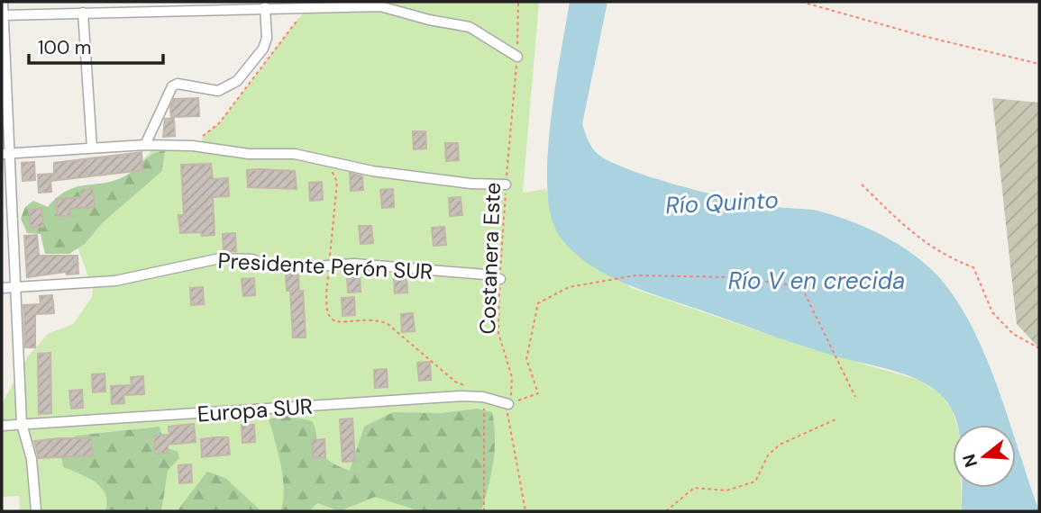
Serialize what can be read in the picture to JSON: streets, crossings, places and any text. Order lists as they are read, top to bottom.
{
  "streets": {
    "street": ["Presidente Perón SUR", "Europa SUR"],
    "path": ["Costanera Este"]
  },
  "crossings": [
    ["Costanera Este", "Presidente Perón SUR"],
    ["Costanera Este", "Europa SUR"]
  ],
  "water": ["Río Quinto", "Río V en crecida"],
  "scale_bar": "100 m",
  "north": "left"
}
